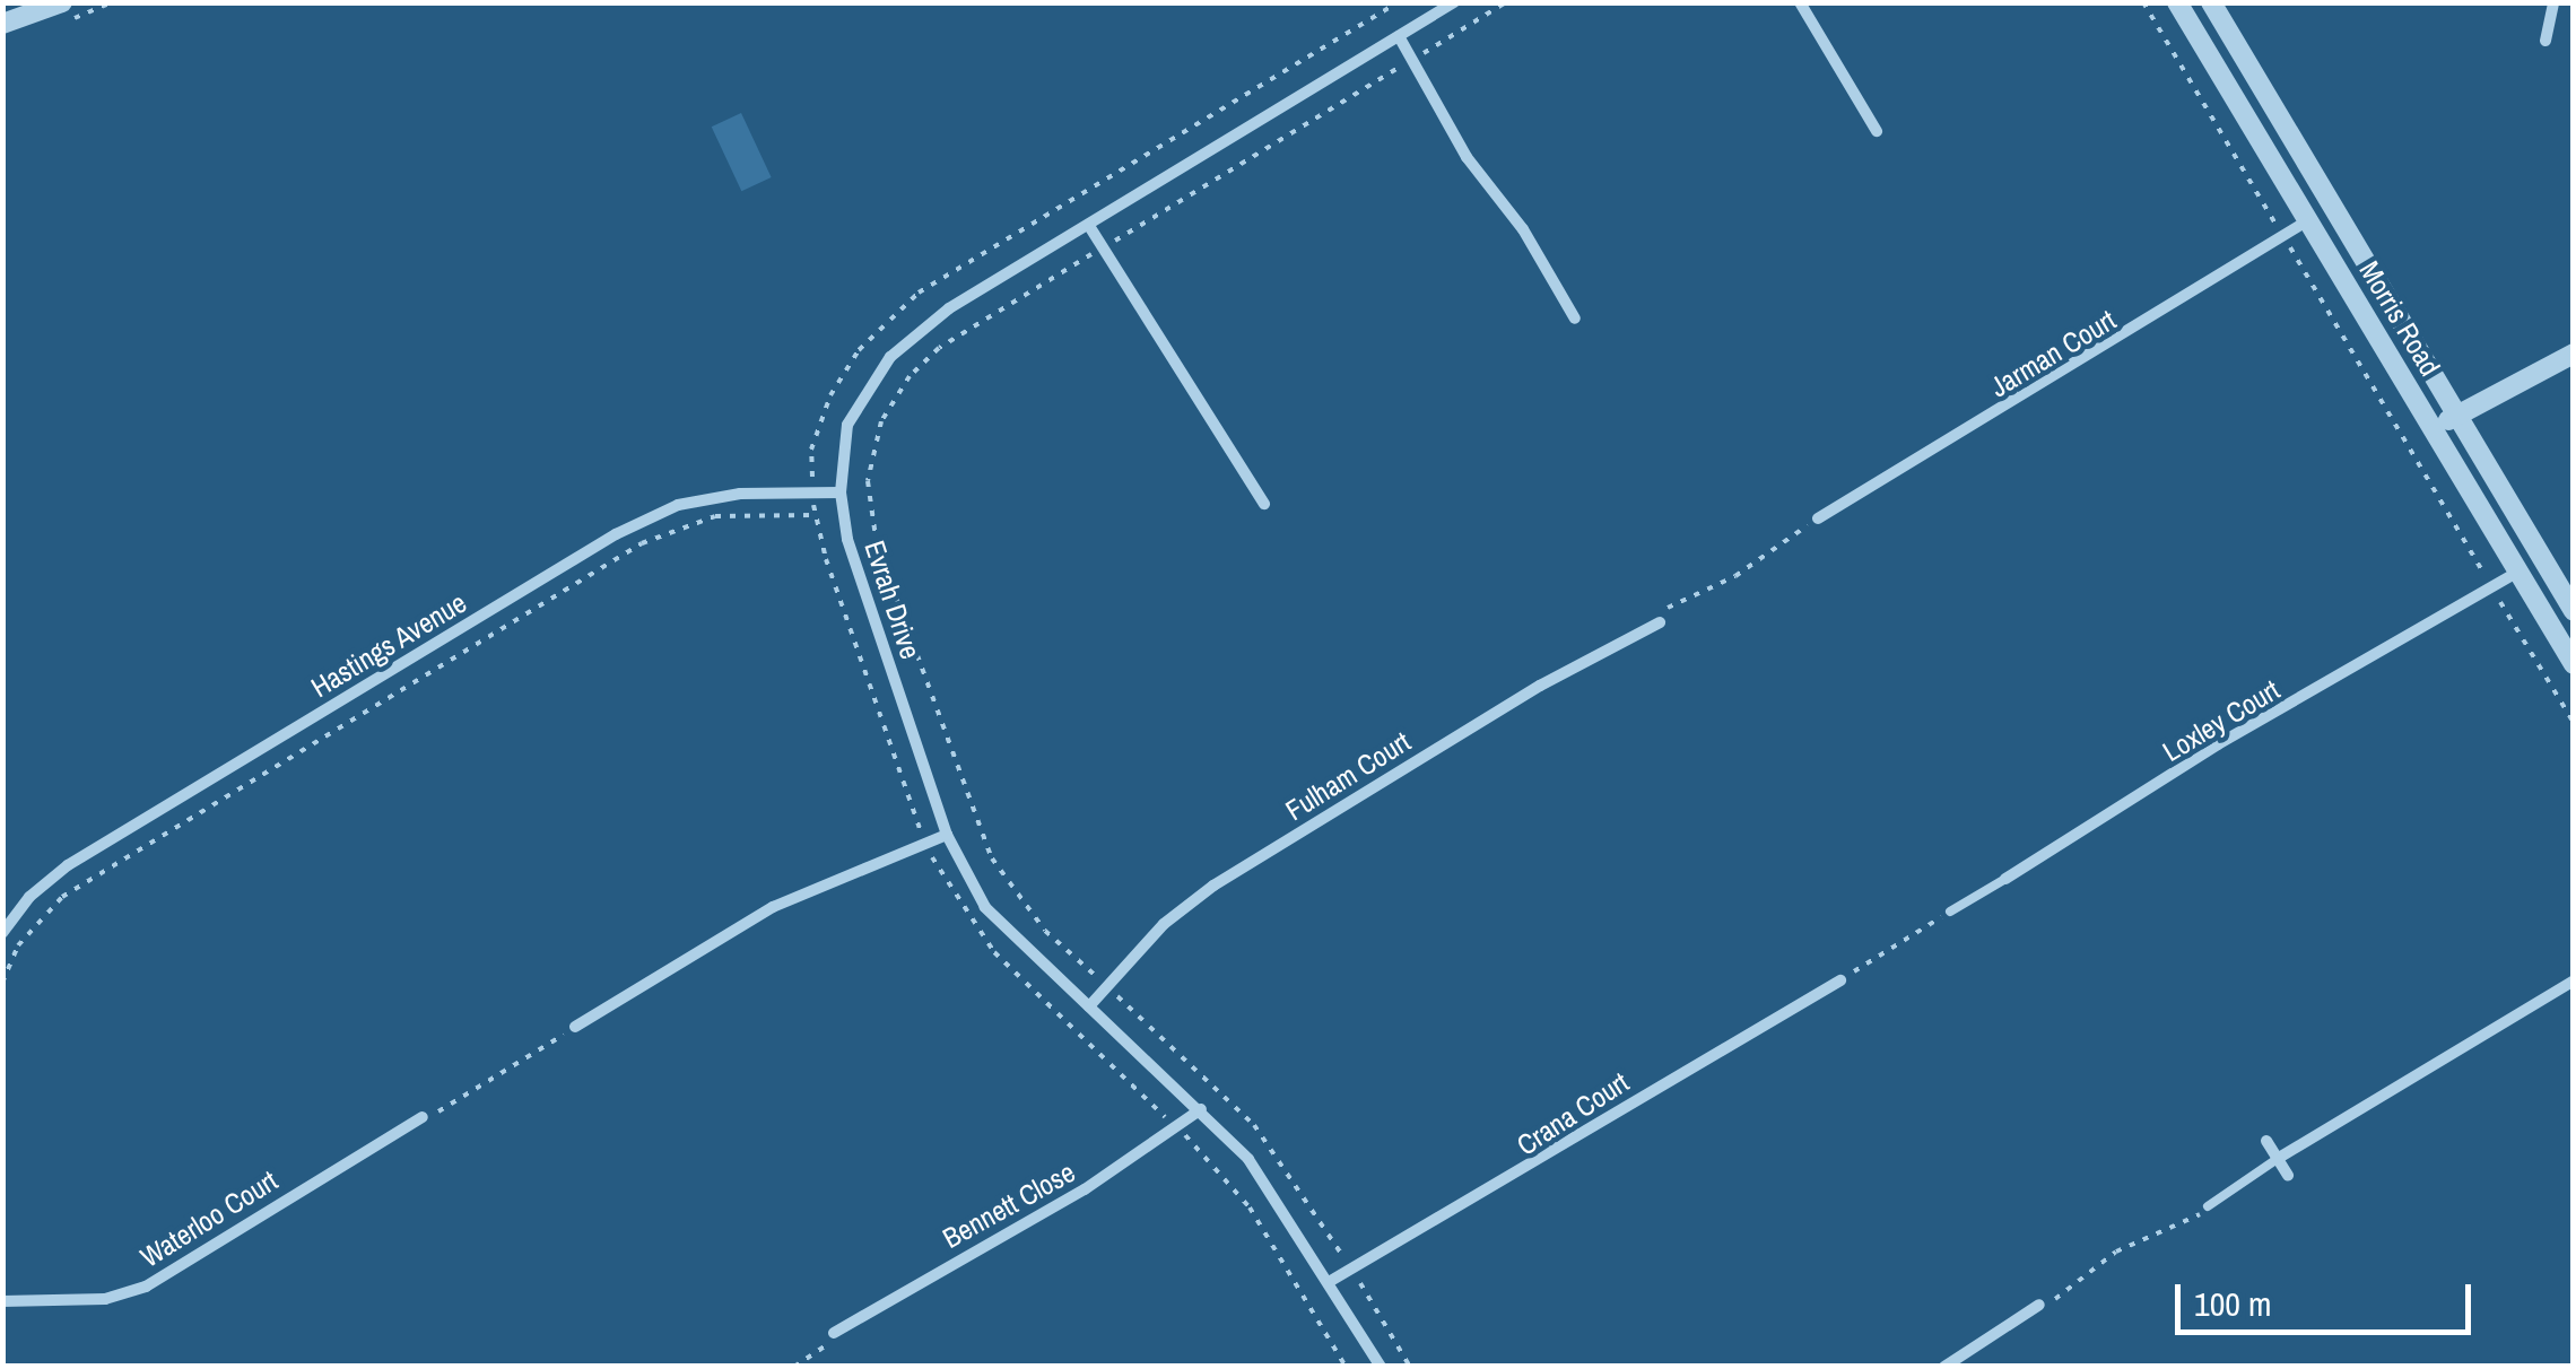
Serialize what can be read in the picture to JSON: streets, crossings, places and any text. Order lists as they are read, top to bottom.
{
  "streets": {
    "street": [
      "Morris Road",
      "Jarman Court",
      "Evrah Drive",
      "Hastings Avenue",
      "Loxley Court",
      "Fulham Court",
      "Crana Court",
      "Bennett Close",
      "Waterloo Court"
    ]
  },
  "crossings": [
    ["Morris Road", "Jarman Court"],
    ["Morris Road", "Loxley Court"],
    ["Evrah Drive", "Hastings Avenue"],
    ["Evrah Drive", "Fulham Court"],
    ["Evrah Drive", "Crana Court"],
    ["Evrah Drive", "Bennett Close"]
  ],
  "scale_bar": "100 m"
}
